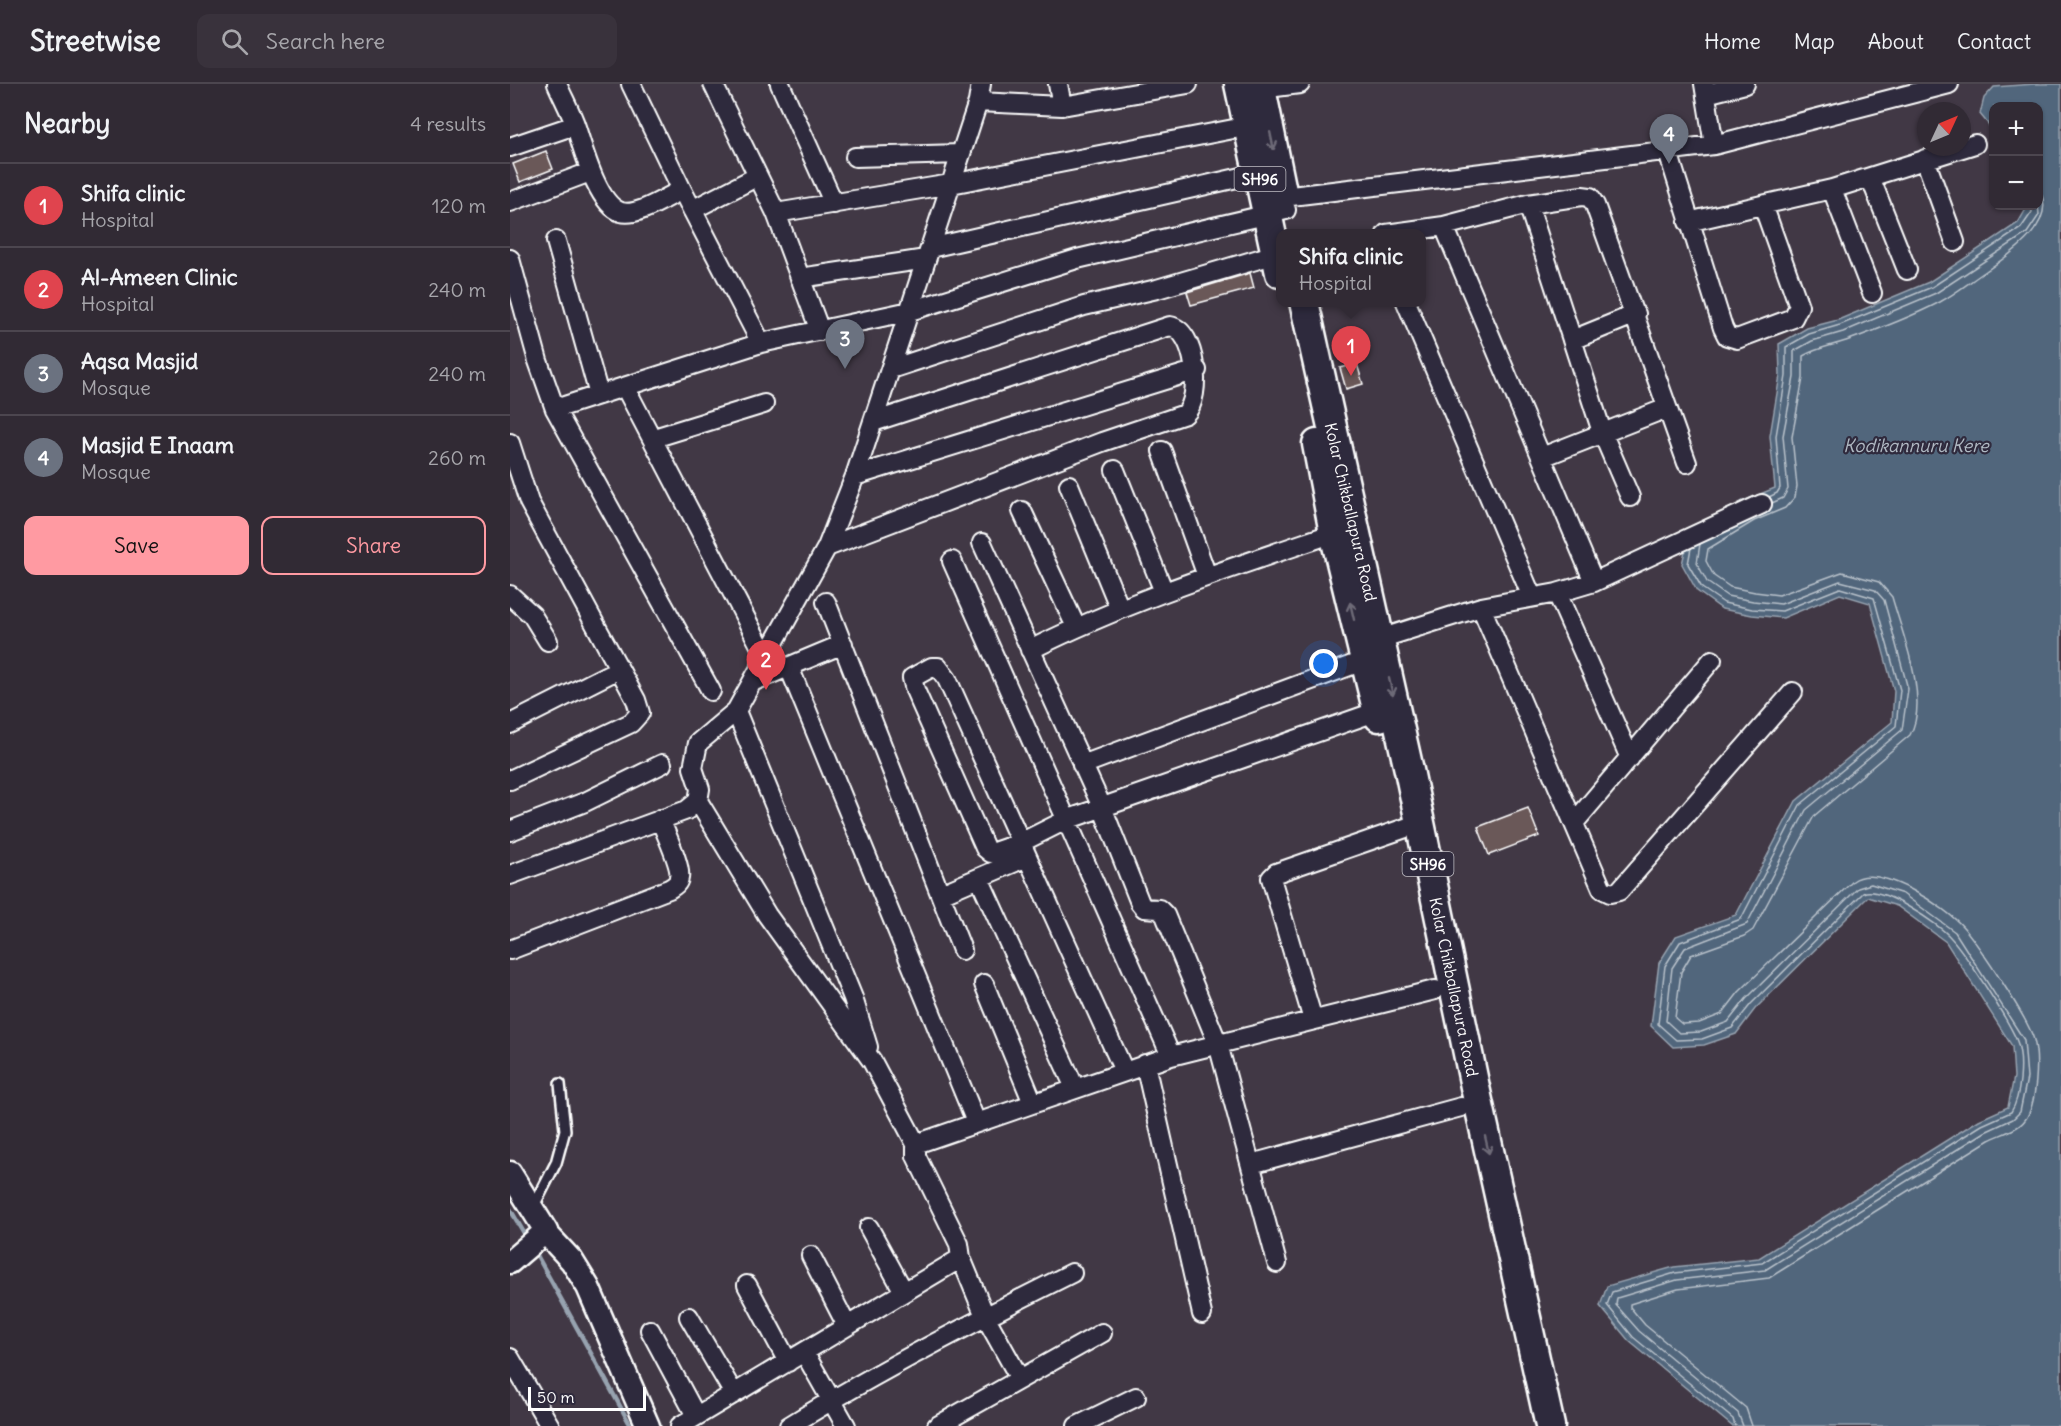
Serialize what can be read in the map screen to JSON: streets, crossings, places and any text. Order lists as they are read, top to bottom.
{
  "streets": {
    "main road": ["SH96", "Kolar Chikballapura Road"]
  },
  "water": ["Kodikannuru Kere"],
  "scale_bar": "50 m",
  "north": "top right",
  "page": {
    "header": "Streetwise",
    "search": "Search here",
    "nav": [
      "Home",
      "Map",
      "About",
      "Contact"
    ],
    "heading": ["Nearby", "4 results"],
    "map_buttons": ["+", "−"],
    "pins": [
      "4",
      "3",
      "1",
      "2"
    ],
    "list": [
      {
        "mark": "1",
        "name": "Shifa clinic",
        "note": "Hospital",
        "value": "120 m"
      },
      {
        "mark": "2",
        "name": "Al-Ameen Clinic",
        "note": "Hospital",
        "value": "240 m"
      },
      {
        "mark": "3",
        "name": "Aqsa Masjid",
        "note": "Mosque",
        "value": "240 m"
      },
      {
        "mark": "4",
        "name": "Masjid E Inaam",
        "note": "Mosque",
        "value": "260 m"
      }
    ],
    "popup": ["Shifa clinic", "Hospital"],
    "buttons": ["Save", "Share"],
    "scale": "50 m"
  }
}
